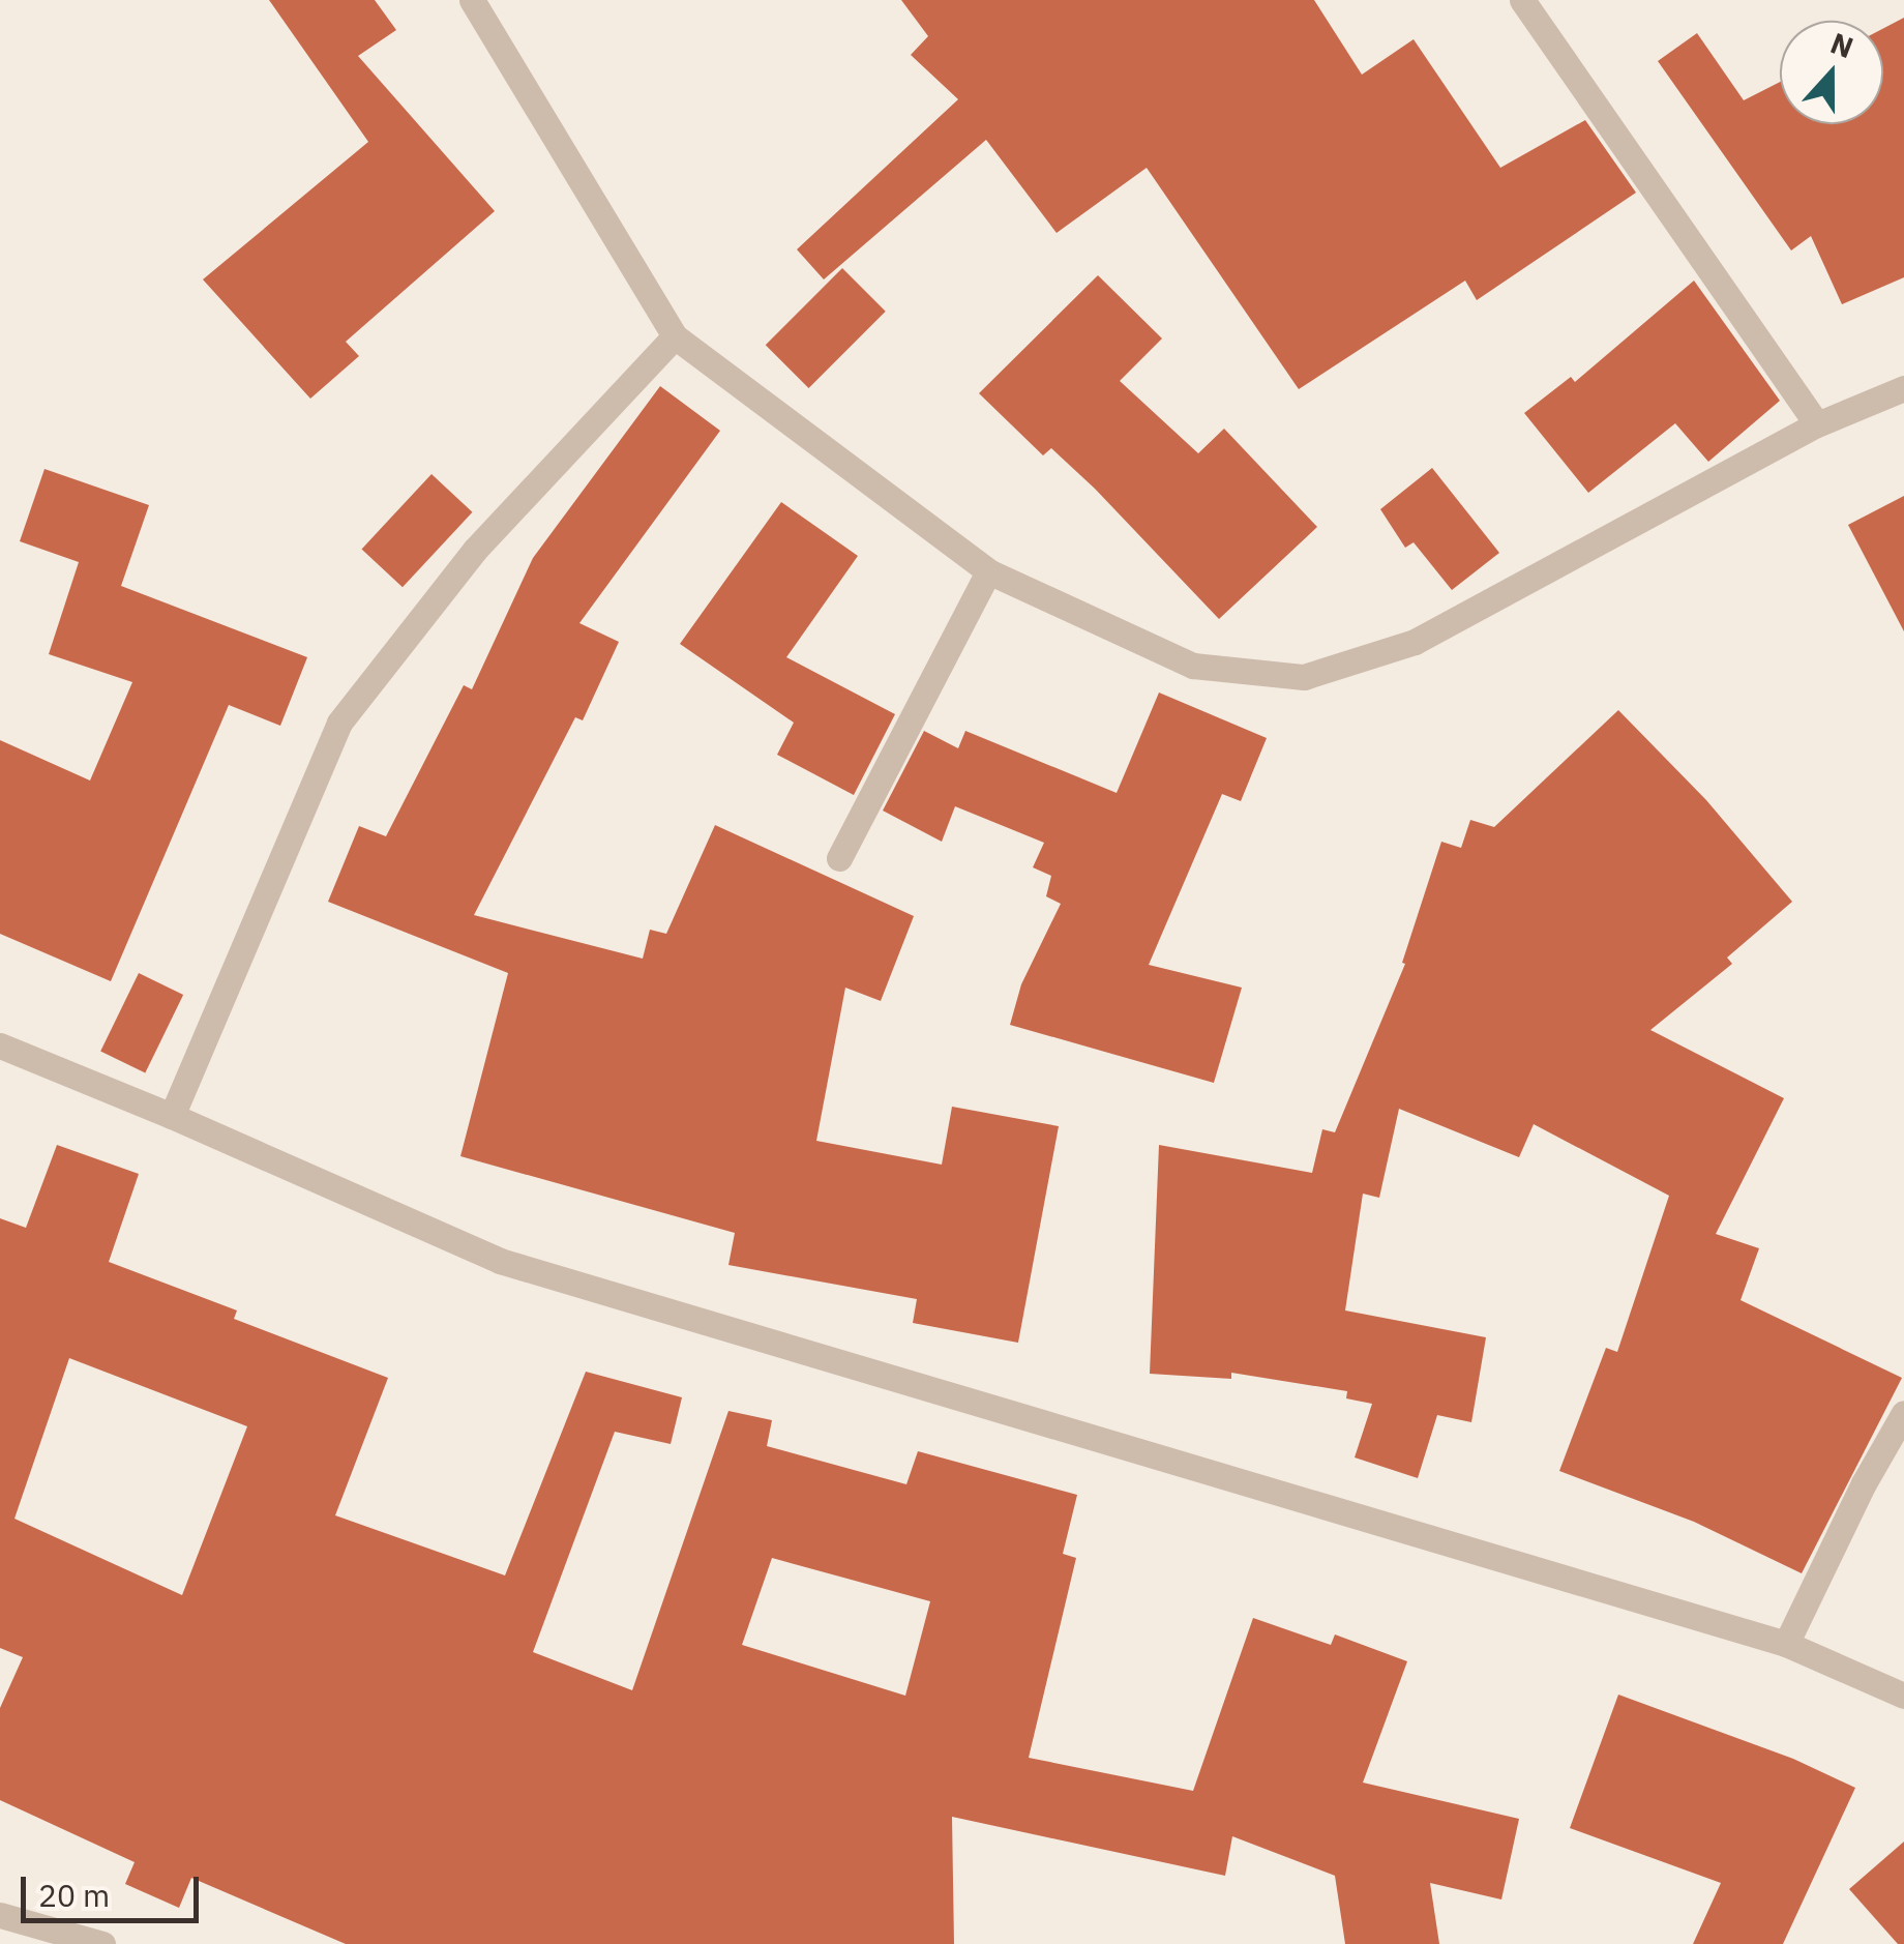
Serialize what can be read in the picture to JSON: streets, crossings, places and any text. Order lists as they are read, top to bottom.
{
  "scale_bar": "20 m",
  "north": "top"
}
